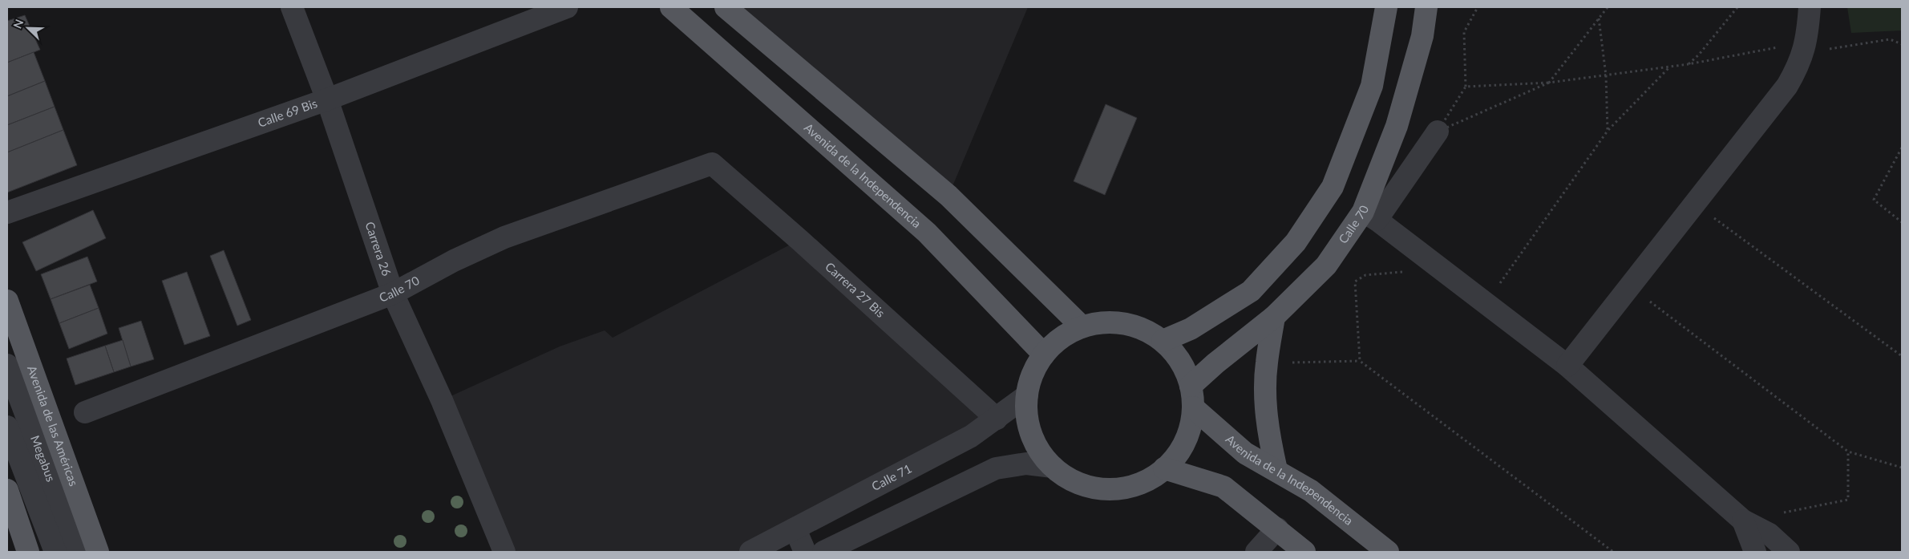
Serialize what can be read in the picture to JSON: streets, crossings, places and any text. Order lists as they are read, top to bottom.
{
  "streets": {
    "main road": ["Avenida de la Independencia", "Calle 70", "Avenida de las Américas"],
    "street": [
      "Calle 69 Bis",
      "Carrera 26",
      "Carrera 27 Bis",
      "Megabus",
      "Calle 71"
    ]
  },
  "crossings": [
    ["Calle 69 Bis", "Carrera 26"],
    ["Avenida de la Independencia", "Calle 70"],
    ["Calle 70", "Carrera 26"],
    ["Calle 70", "Carrera 27 Bis"],
    ["Carrera 27 Bis", "Calle 71"]
  ],
  "north": "top left"
}
